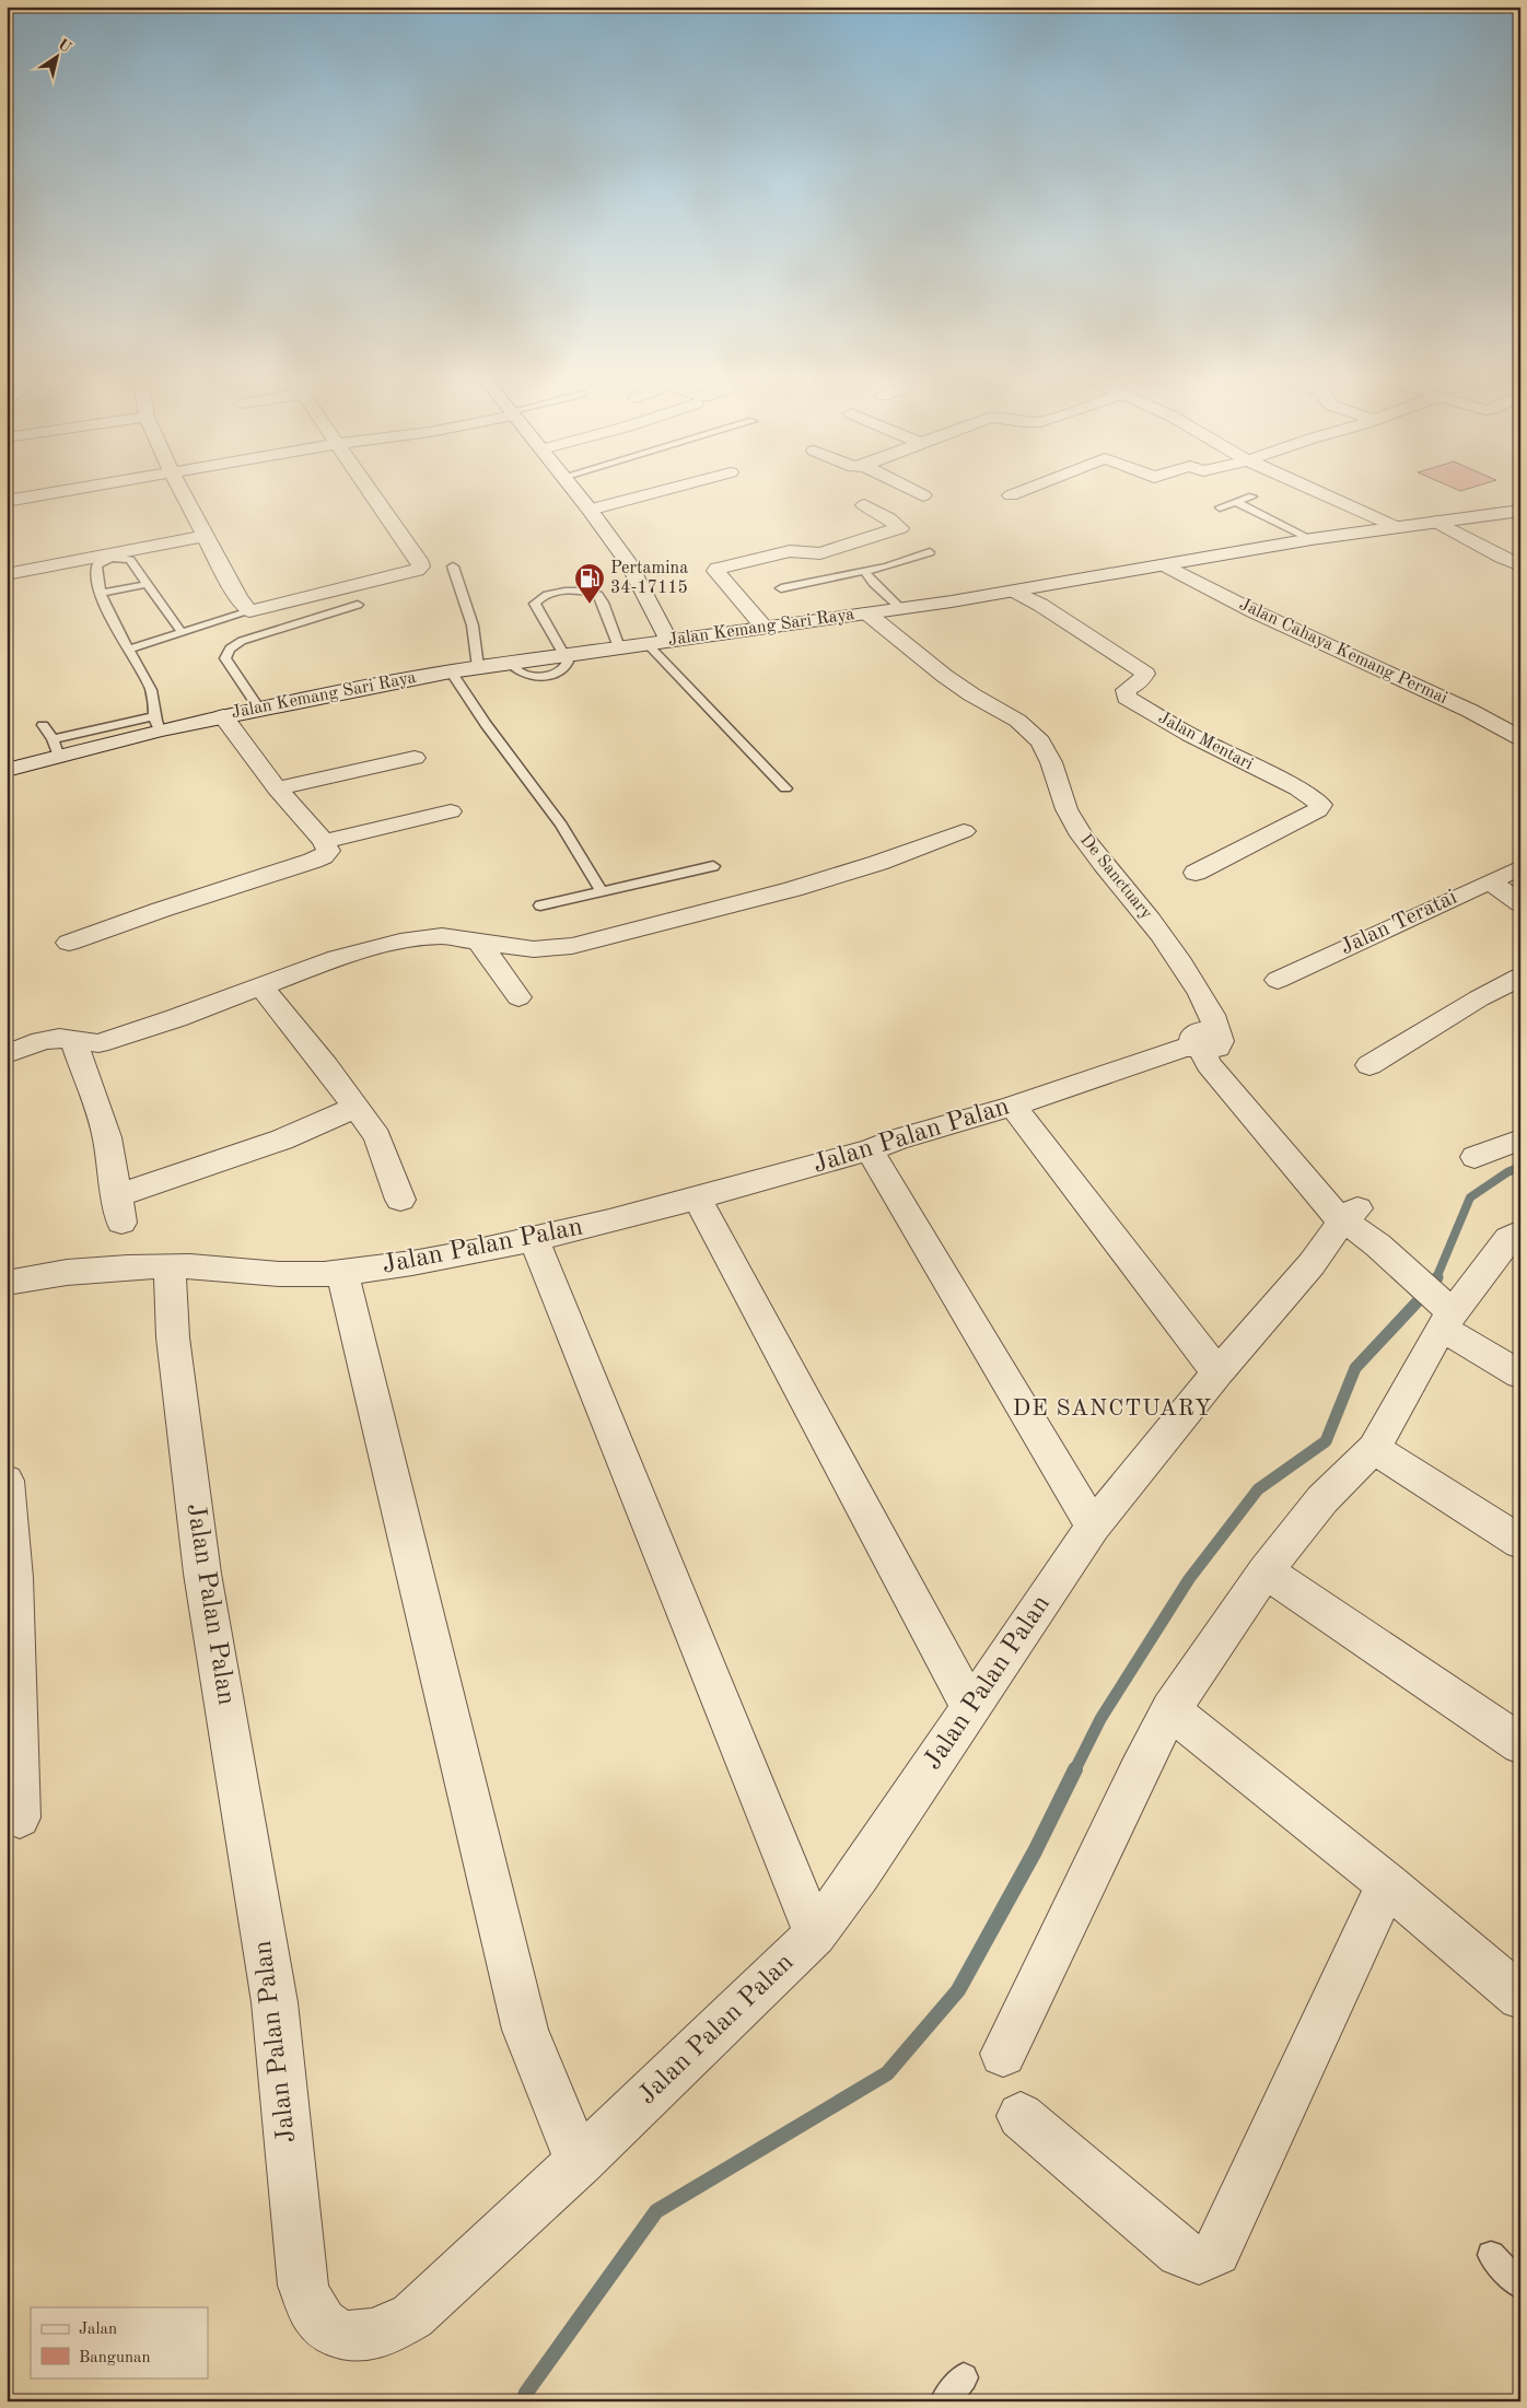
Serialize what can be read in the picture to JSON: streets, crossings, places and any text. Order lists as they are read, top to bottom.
{
  "streets": {
    "street": [
      "Jalan Kemang Sari Raya",
      "Jalan Cahaya Kemang Permai",
      "Jalan Mentari",
      "De Sanctuary",
      "Jalan Teratai",
      "Jalan Palan Palan"
    ]
  },
  "crossings": [
    ["Jalan Kemang Sari Raya", "Jalan Cahaya Kemang Permai"],
    ["Jalan Kemang Sari Raya", "Jalan Mentari"],
    ["Jalan Kemang Sari Raya", "De Sanctuary"],
    ["De Sanctuary", "Jalan Palan Palan"]
  ],
  "districts": ["DE SANCTUARY"],
  "places": {
    "fuel station": ["Pertamina 34-17115"]
  },
  "legend": ["Jalan", "Bangunan"],
  "north": "top right"
}
